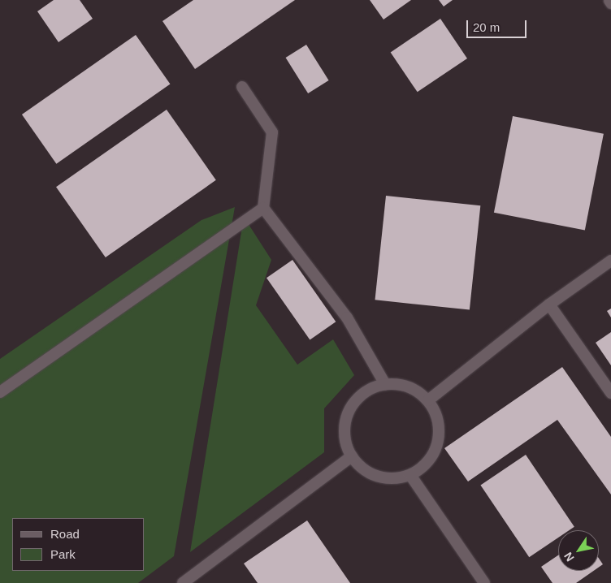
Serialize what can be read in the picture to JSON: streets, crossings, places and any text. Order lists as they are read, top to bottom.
{
  "legend": ["Road", "Park"],
  "scale_bar": "20 m",
  "north": "bottom left"
}
